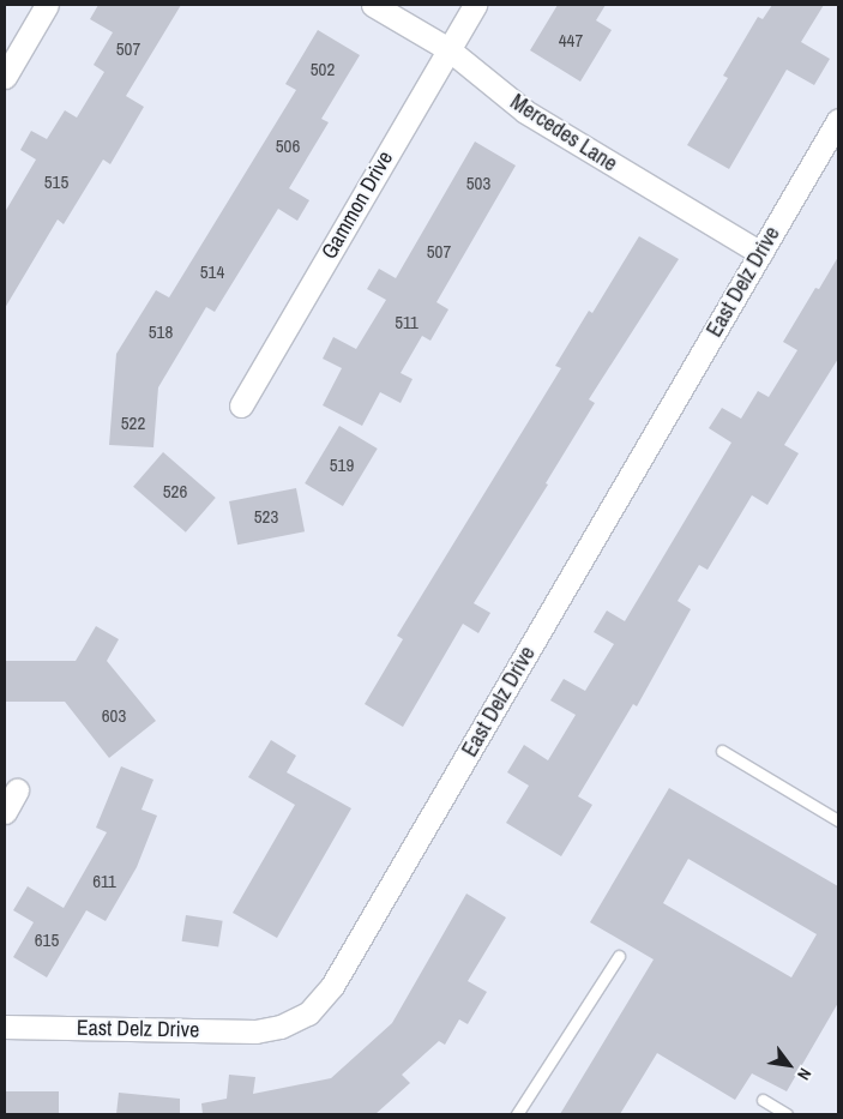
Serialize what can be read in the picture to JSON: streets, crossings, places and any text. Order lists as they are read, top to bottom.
{
  "streets": {
    "street": ["Mercedes Lane", "Gammon Drive", "East Delz Drive"]
  },
  "crossings": [
    ["Mercedes Lane", "Gammon Drive"],
    ["Mercedes Lane", "East Delz Drive"]
  ],
  "house_numbers": [
    "447",
    "507",
    "502",
    "506",
    "515",
    "503",
    "507",
    "514",
    "511",
    "518",
    "522",
    "519",
    "526",
    "523",
    "603",
    "611",
    "615"
  ],
  "north": "bottom right"
}
